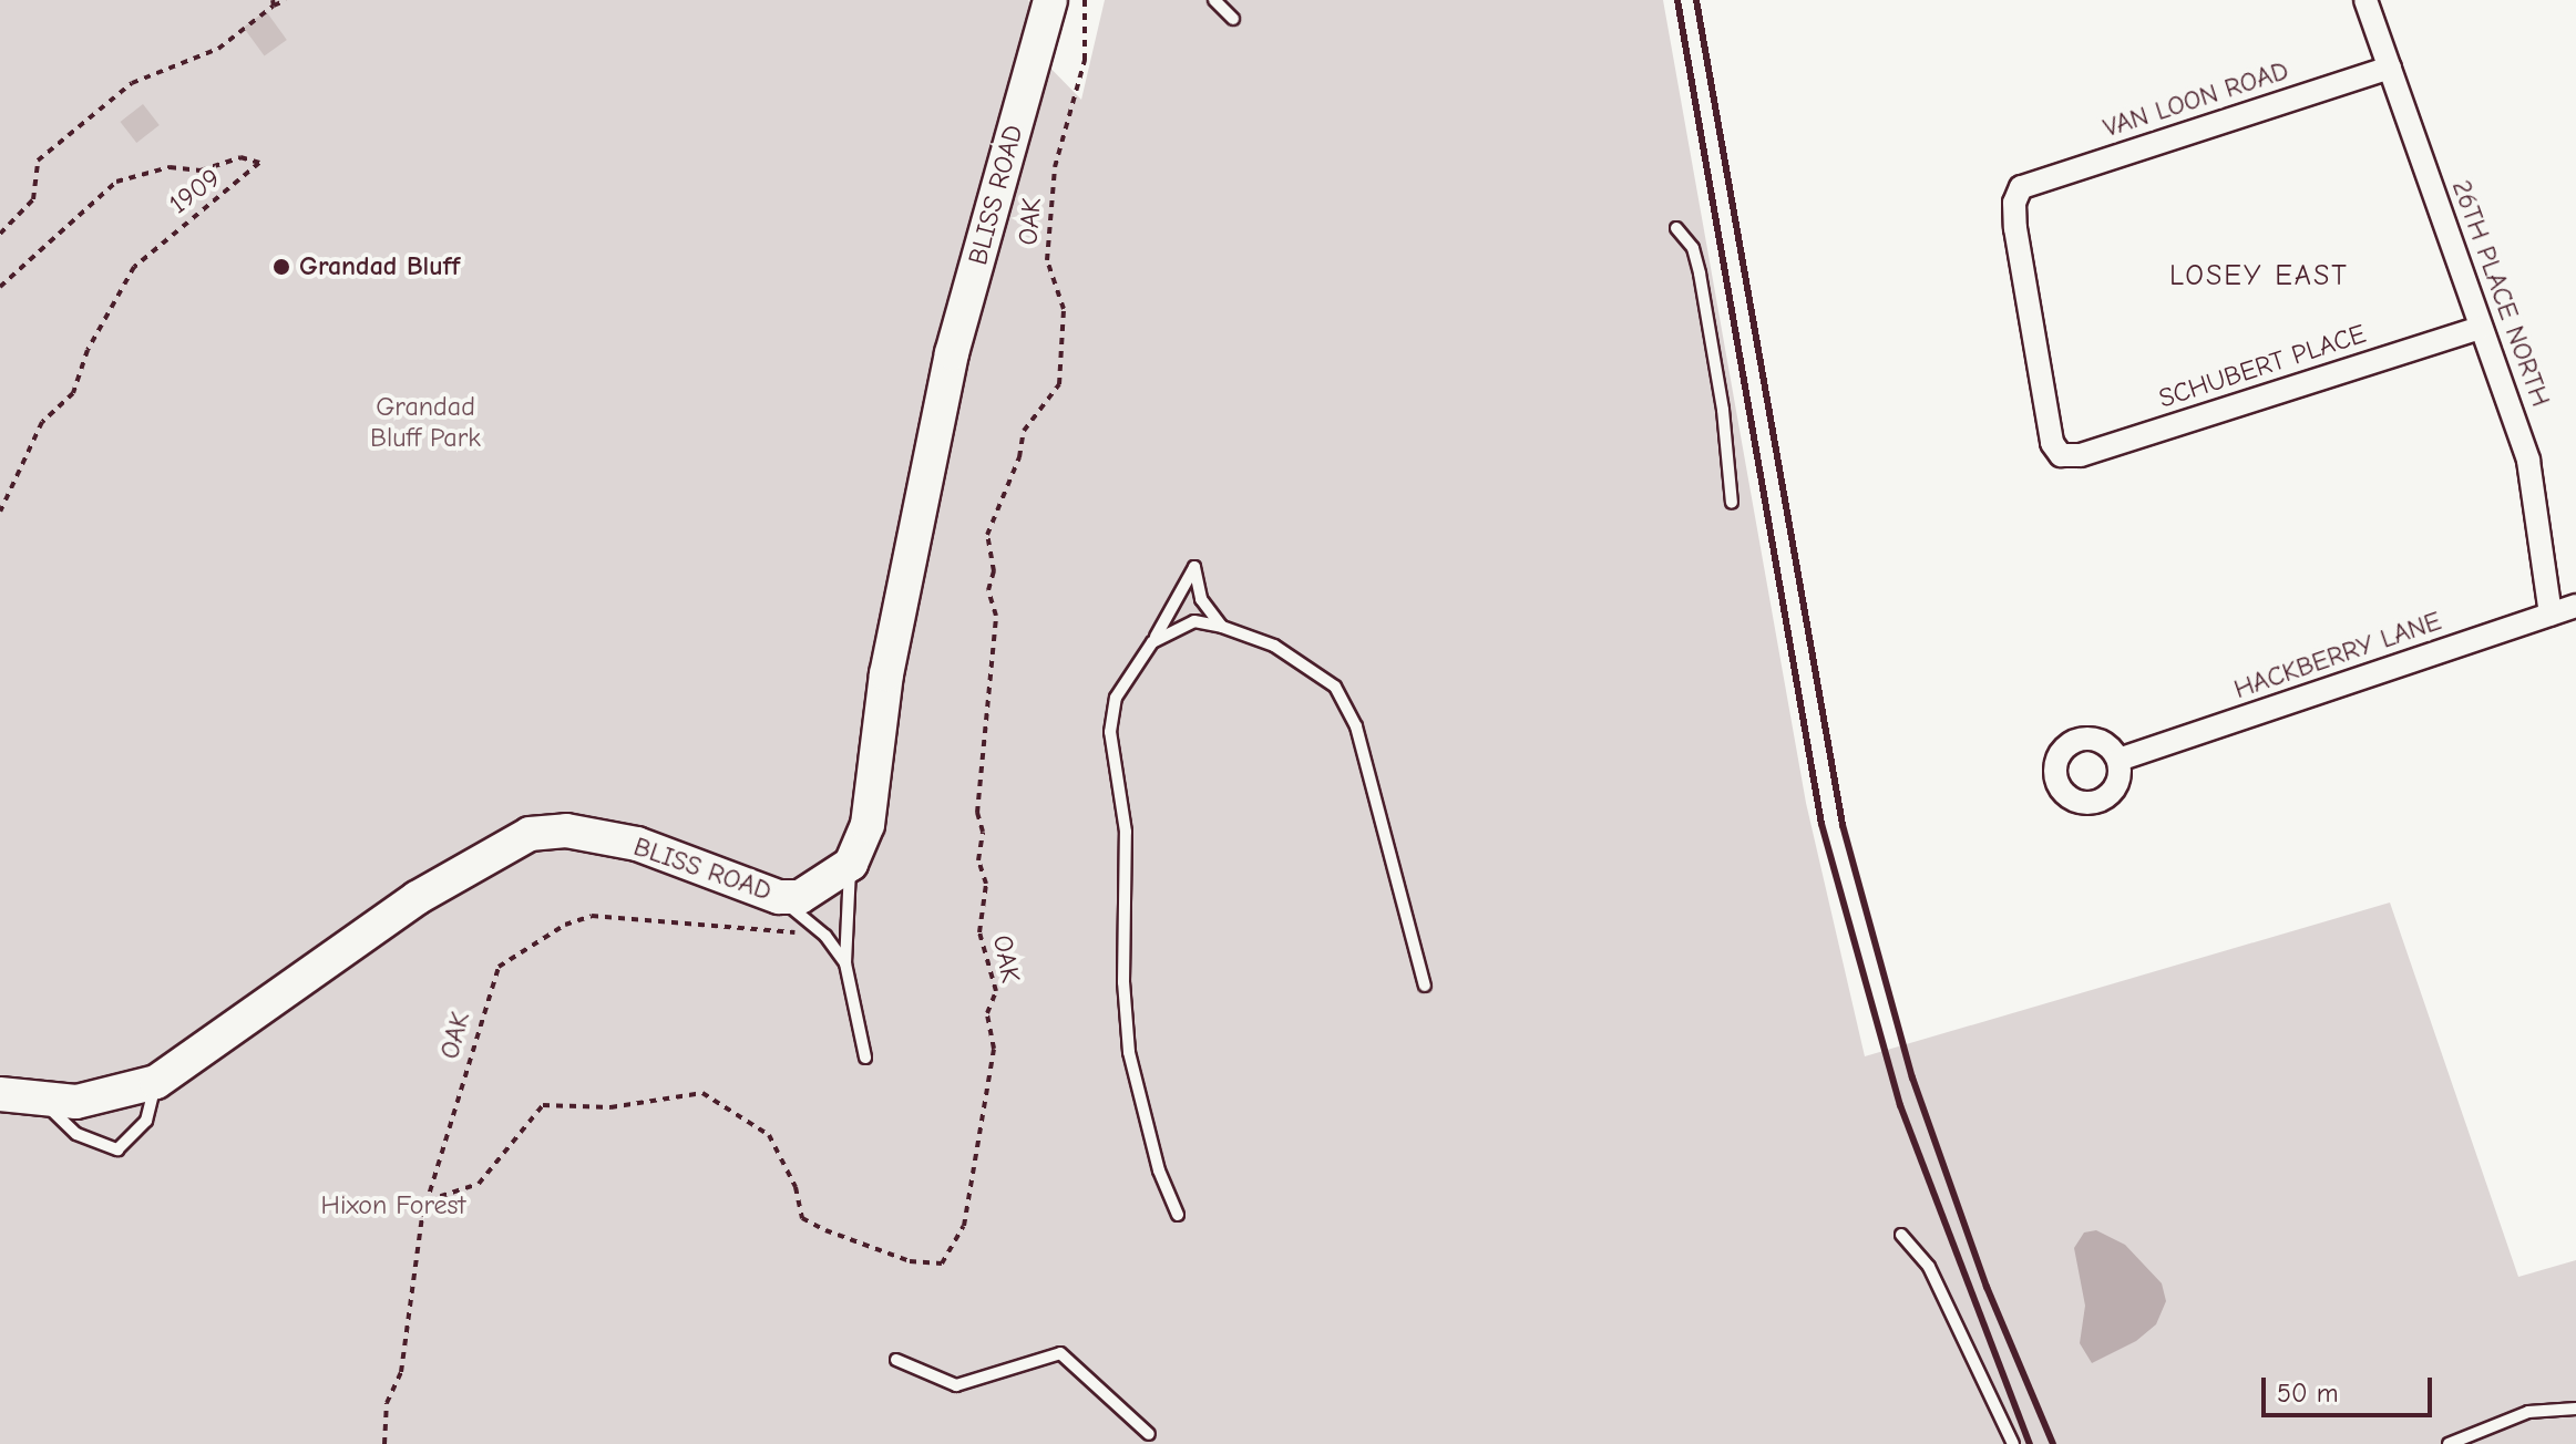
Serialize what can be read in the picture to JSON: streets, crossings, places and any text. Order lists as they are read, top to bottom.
{
  "streets": {
    "street": [
      "VAN LOON ROAD",
      "BLISS ROAD",
      "26TH PLACE NORTH",
      "SCHUBERT PLACE",
      "HACKBERRY LANE"
    ],
    "path": ["1909", "OAK"]
  },
  "crossings": [
    ["VAN LOON ROAD", "26TH PLACE NORTH"],
    ["VAN LOON ROAD", "SCHUBERT PLACE"],
    ["26TH PLACE NORTH", "SCHUBERT PLACE"],
    ["26TH PLACE NORTH", "HACKBERRY LANE"]
  ],
  "districts": ["LOSEY EAST"],
  "parks": ["Grandad Bluff Park", "Hixon Forest"],
  "places": ["Grandad Bluff"],
  "scale_bar": "50 m"
}
